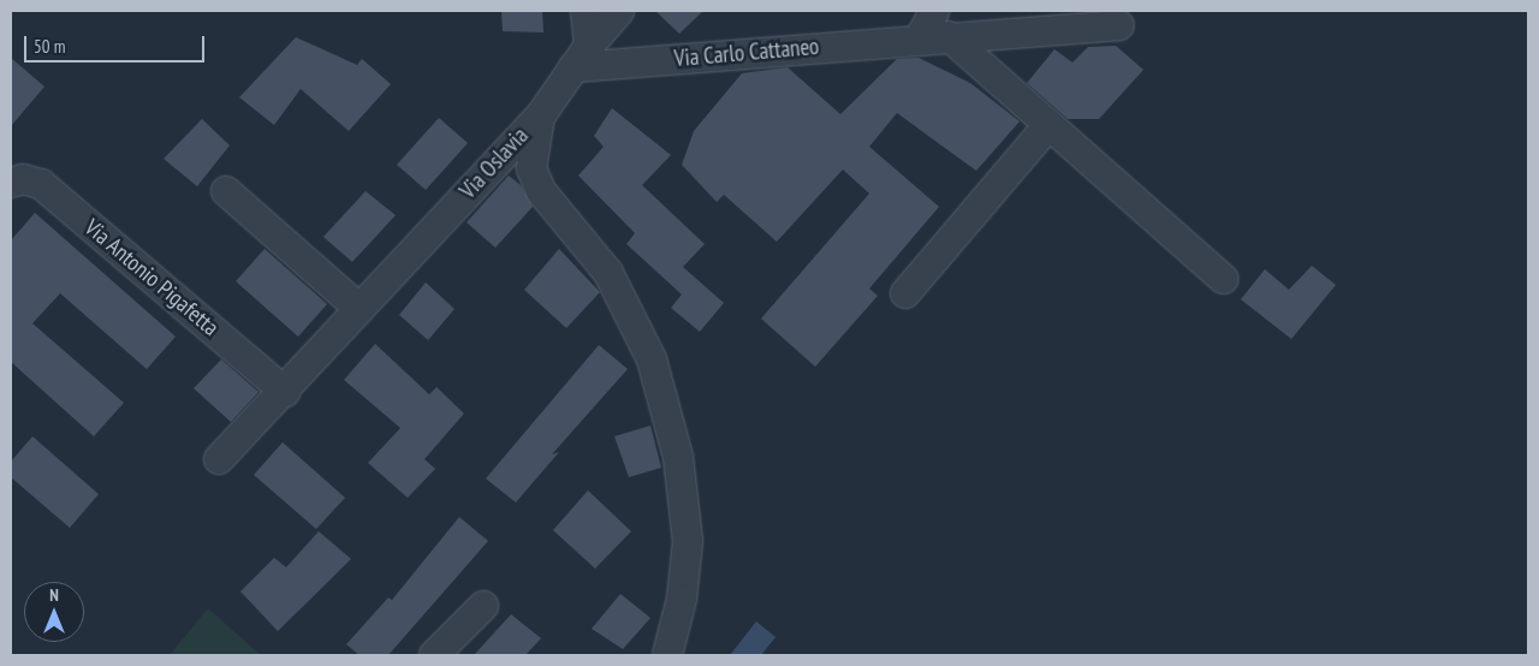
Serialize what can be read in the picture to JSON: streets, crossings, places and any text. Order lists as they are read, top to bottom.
{
  "streets": {
    "street": ["Via Carlo Cattaneo", "Via Oslavia", "Via Antonio Pigafetta"]
  },
  "crossings": [
    ["Via Carlo Cattaneo", "Via Oslavia"],
    ["Via Oslavia", "Via Antonio Pigafetta"]
  ],
  "scale_bar": "50 m",
  "north": "top"
}
